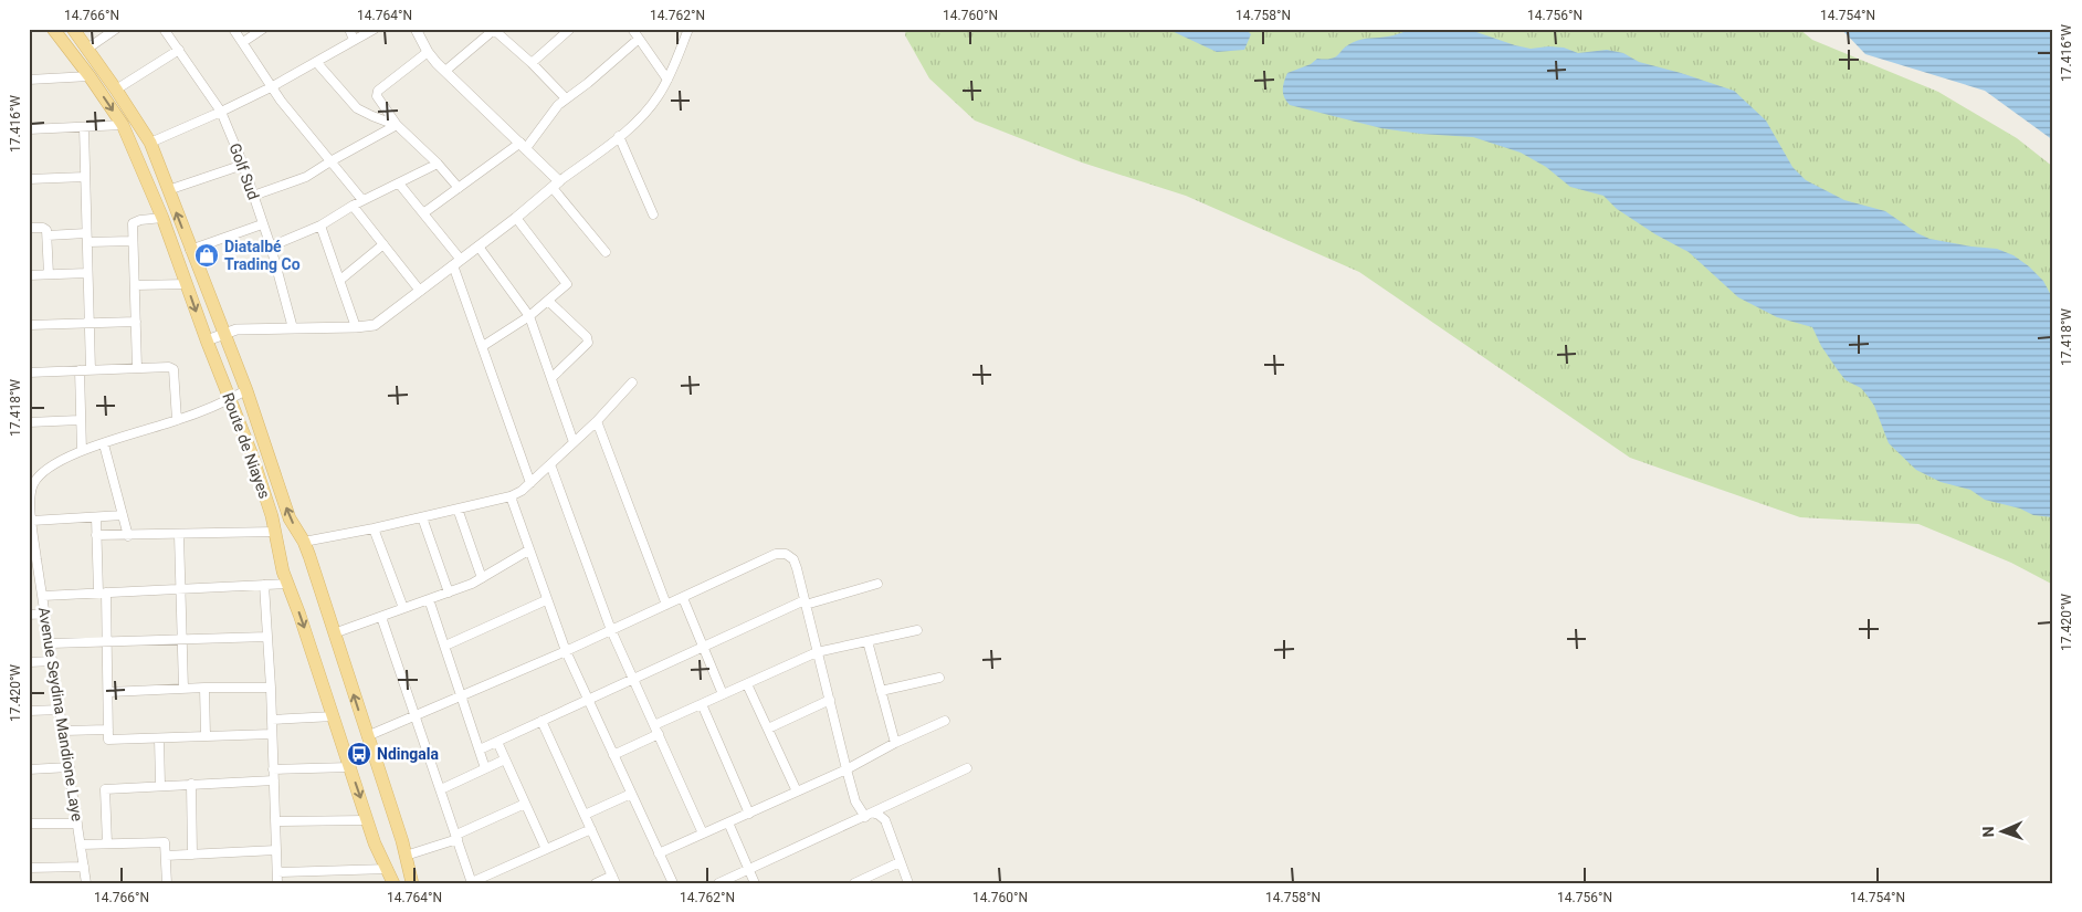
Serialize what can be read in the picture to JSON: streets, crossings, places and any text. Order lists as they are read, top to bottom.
{
  "streets": {
    "main road": ["Route de Niayes"],
    "street": ["Golf Sud", "Avenue Seydina Mandione Laye"]
  },
  "crossings": [
    ["Route de Niayes", "Avenue Seydina Mandione Laye"]
  ],
  "places": {
    "shop": ["Diatalbé Trading Co"],
    "bus stop": ["Ndingala"]
  },
  "north": "left",
  "coordinates": [
    "14.766°N",
    "14.764°N",
    "14.762°N",
    "14.760°N",
    "14.758°N",
    "14.756°N",
    "14.754°N",
    "17.416°W",
    "17.418°W",
    "17.420°W"
  ]
}
